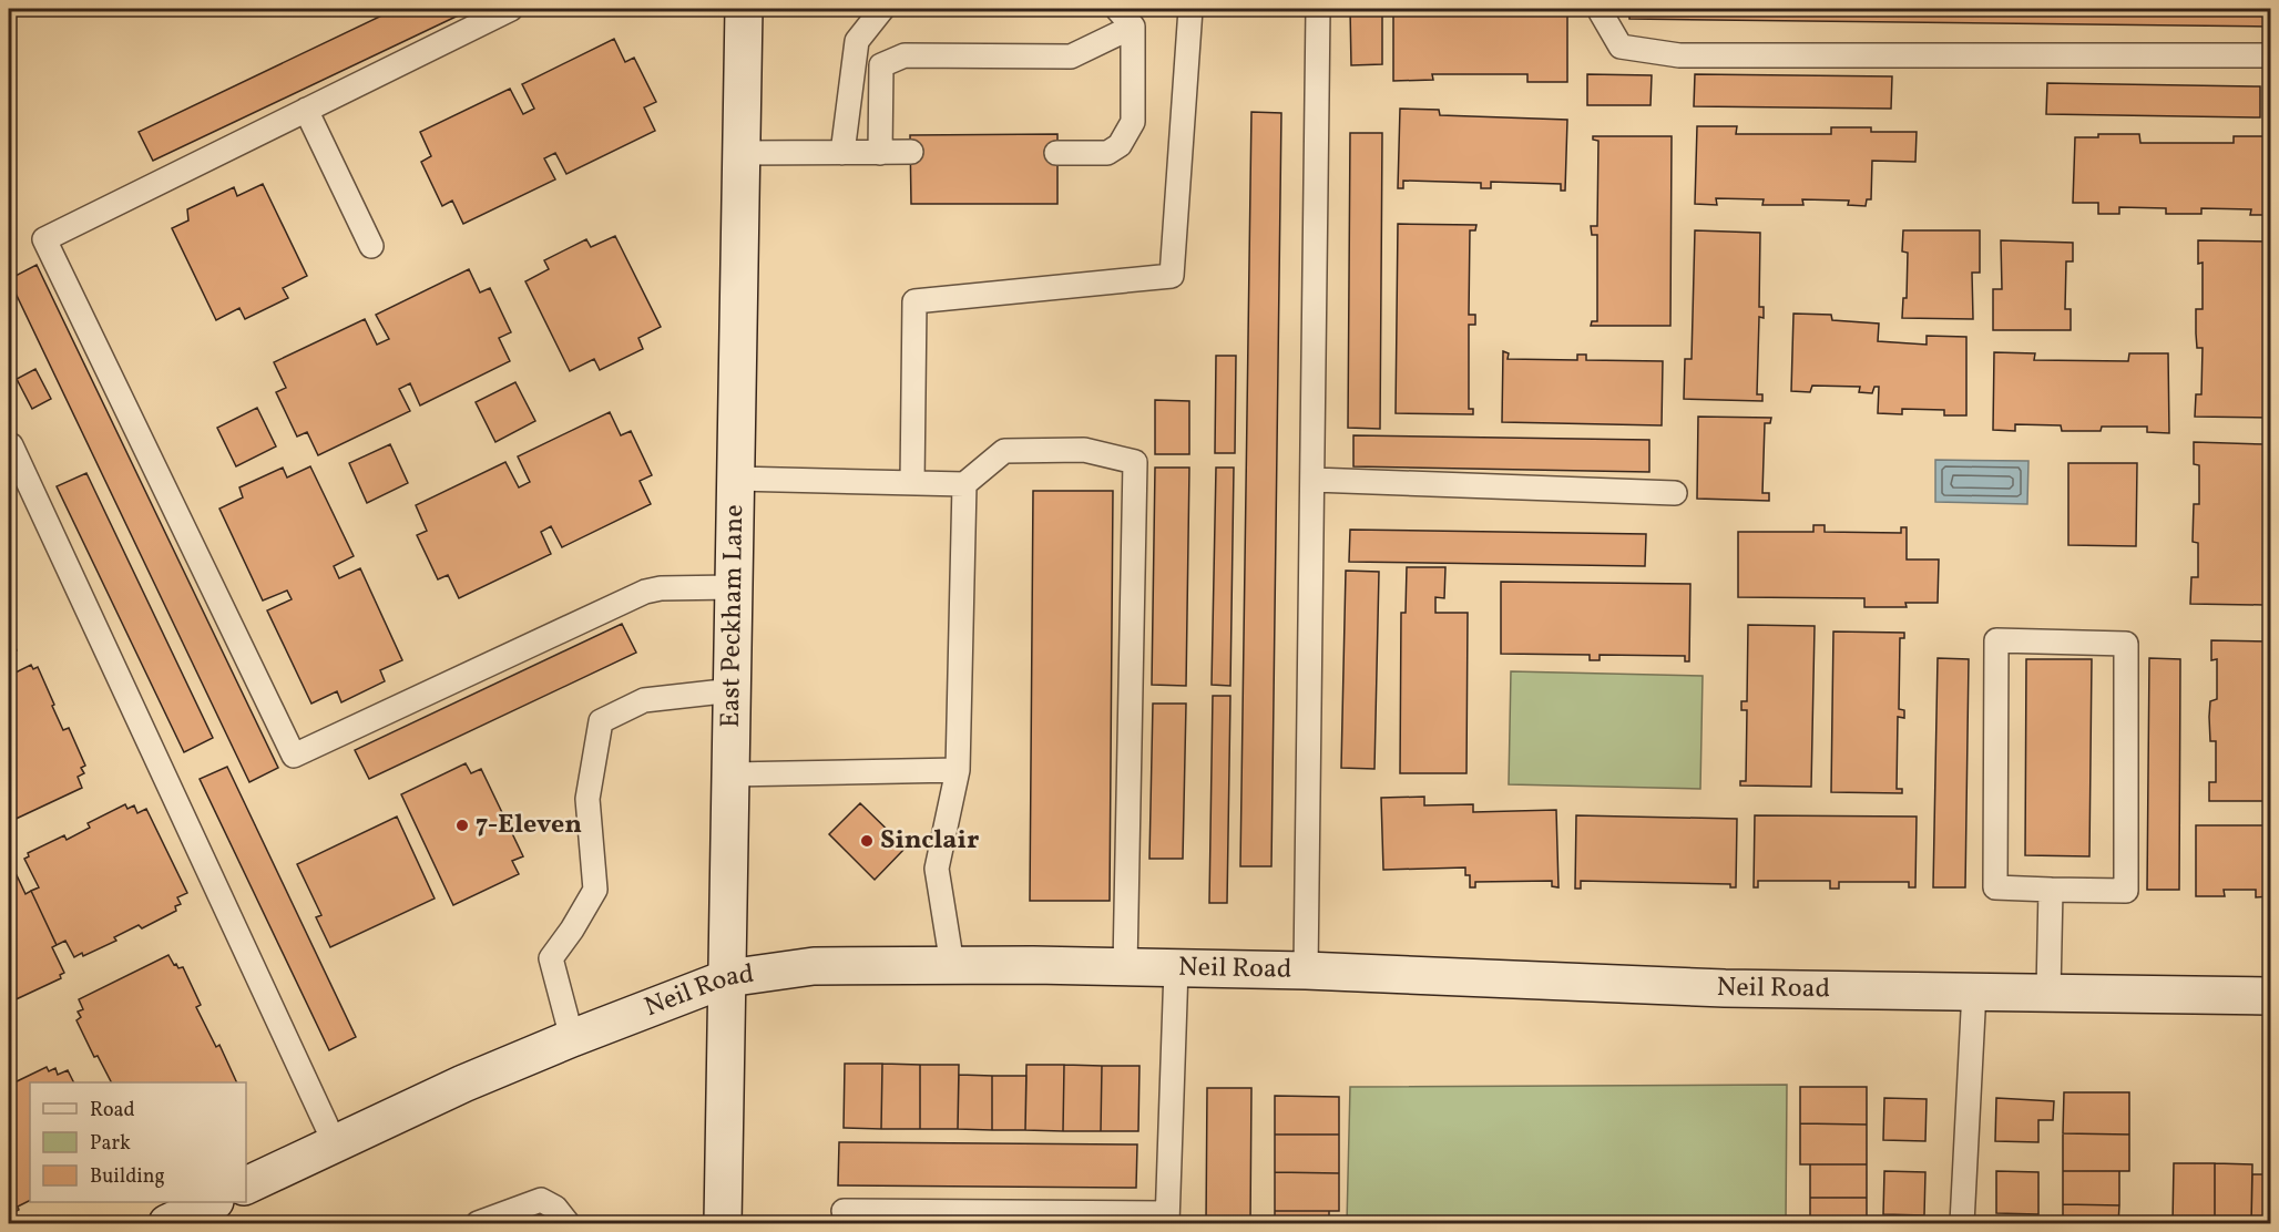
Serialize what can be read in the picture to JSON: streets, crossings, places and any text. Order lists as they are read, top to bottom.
{
  "streets": {
    "street": ["East Peckham Lane", "Neil Road"]
  },
  "crossings": [
    ["East Peckham Lane", "Neil Road"]
  ],
  "places": ["7-Eleven", "Sinclair"],
  "legend": ["Road", "Park", "Building"]
}
